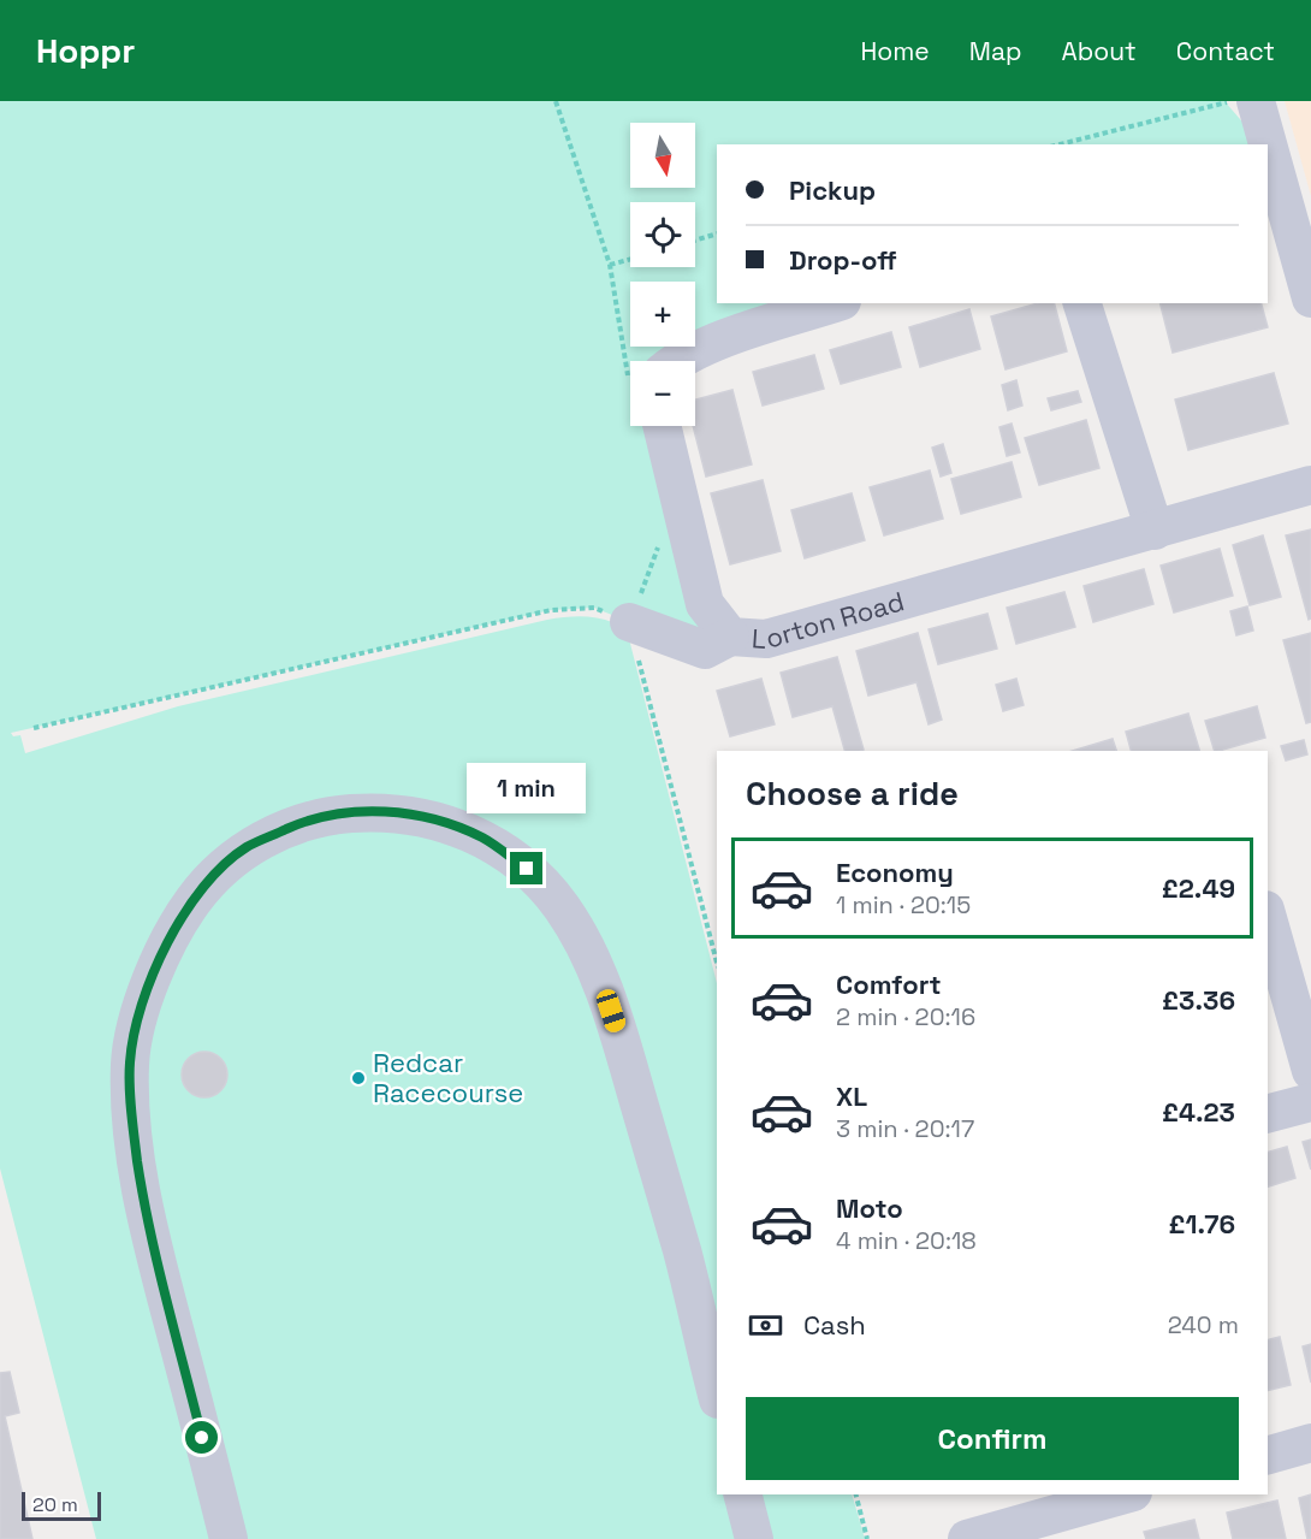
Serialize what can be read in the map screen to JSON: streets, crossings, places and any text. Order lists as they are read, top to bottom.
{
  "streets": {
    "street": ["Lorton Road"]
  },
  "places": ["Redcar Racecourse"],
  "scale_bar": "20 m",
  "north": "bottom",
  "page": {
    "header": "Hoppr",
    "nav": [
      "Home",
      "Map",
      "About",
      "Contact"
    ],
    "map_buttons": ["+", "−"],
    "banner": ["Pickup", "Drop-off"],
    "heading": "Choose a ride",
    "bubble": "1 min",
    "list": [
      {
        "name": "Economy",
        "note": "1 min · 20:15",
        "value": "£2.49"
      },
      {
        "name": "Comfort",
        "note": "2 min · 20:16",
        "value": "£3.36"
      },
      {
        "name": "XL",
        "note": "3 min · 20:17",
        "value": "£4.23"
      },
      {
        "name": "Moto",
        "note": "4 min · 20:18",
        "value": "£1.76"
      }
    ],
    "pay": ["Cash", "240 m"],
    "buttons": "Confirm",
    "scale": "20 m"
  }
}
